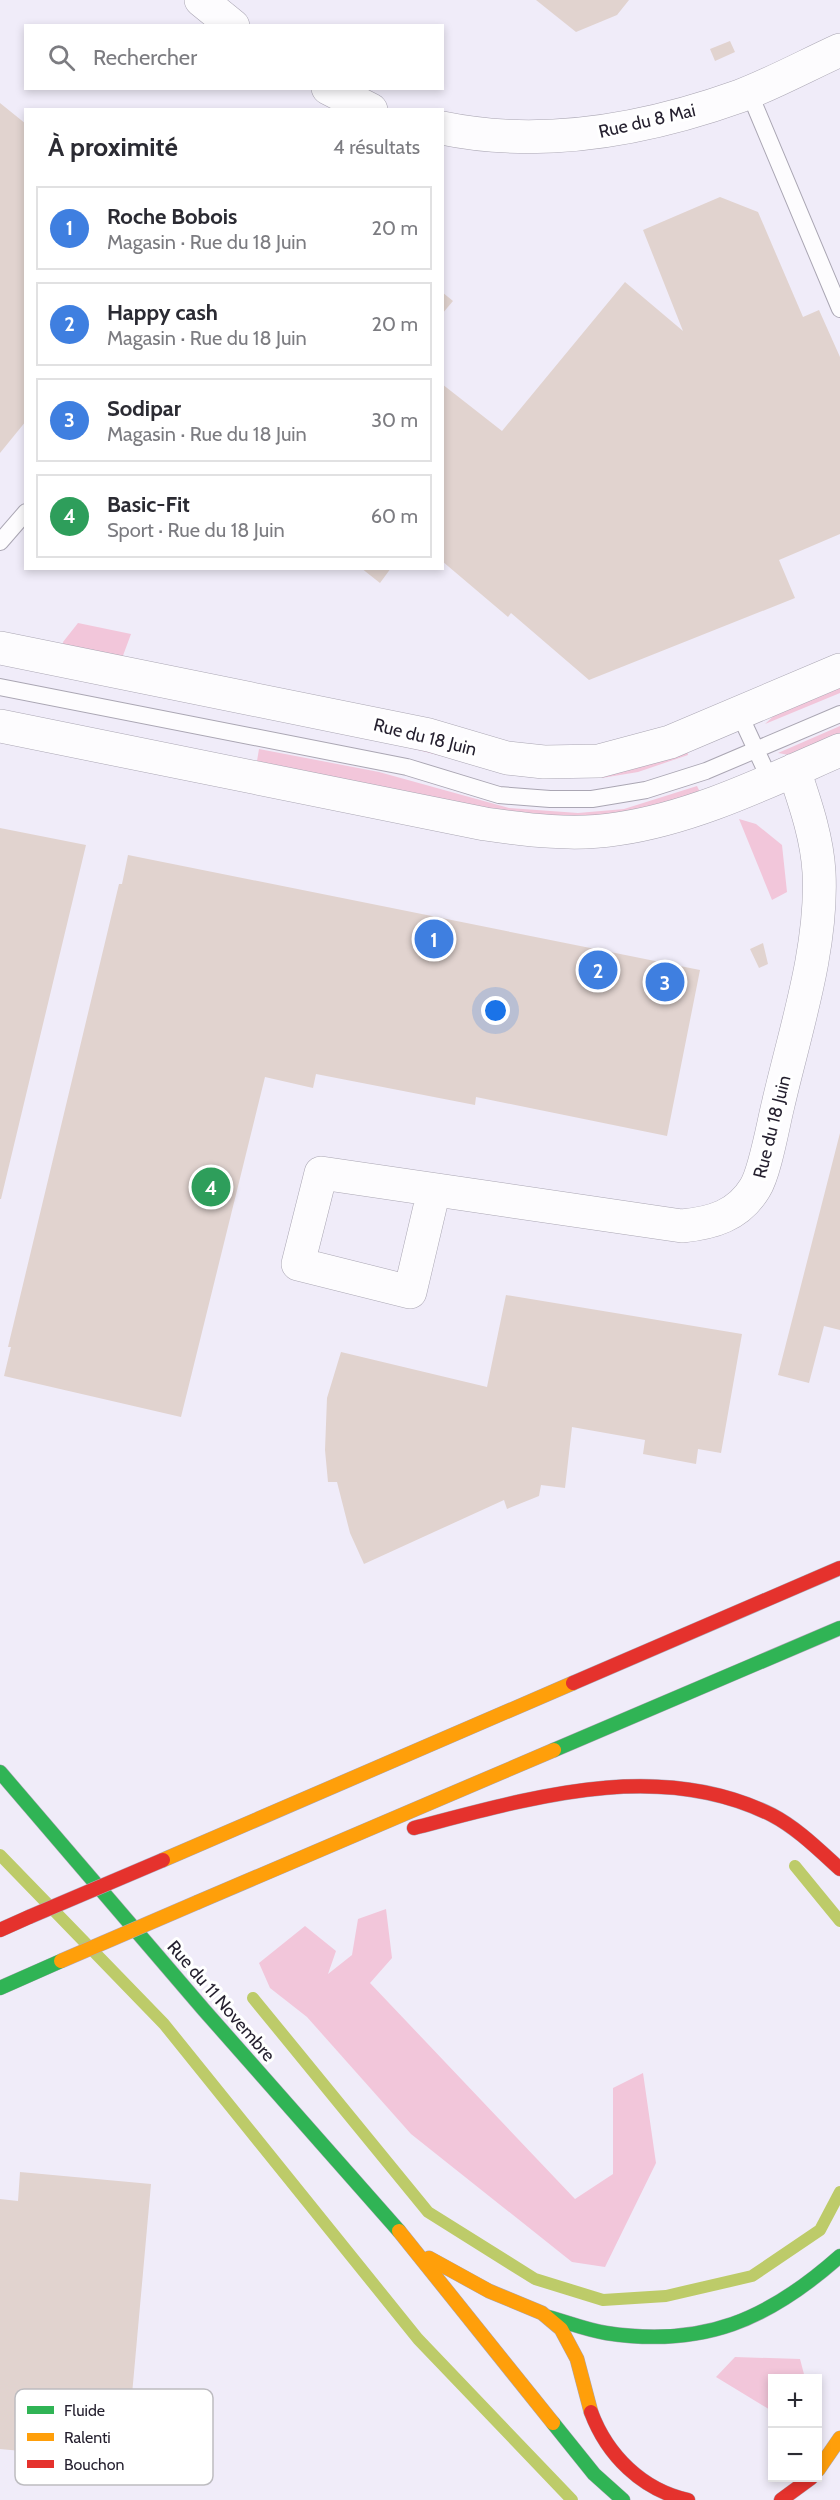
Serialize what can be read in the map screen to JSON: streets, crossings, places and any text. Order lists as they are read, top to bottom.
{
  "streets": {
    "main road": ["Rue du 11 Novembre"],
    "street": ["Rue du 8 Mai", "Rue du 18 Juin"]
  },
  "legend": ["Fluide", "Ralenti", "Bouchon"],
  "page": {
    "search": "Rechercher",
    "heading": ["À proximité", "4 résultats"],
    "list": [
      {
        "mark": "1",
        "name": "Roche Bobois",
        "note": "Magasin · Rue du 18 Juin",
        "value": "20 m"
      },
      {
        "mark": "2",
        "name": "Happy cash",
        "note": "Magasin · Rue du 18 Juin",
        "value": "20 m"
      },
      {
        "mark": "3",
        "name": "Sodipar",
        "note": "Magasin · Rue du 18 Juin",
        "value": "30 m"
      },
      {
        "mark": "4",
        "name": "Basic-Fit",
        "note": "Sport · Rue du 18 Juin",
        "value": "60 m"
      }
    ],
    "pins": [
      "1",
      "2",
      "3",
      "4"
    ],
    "map_buttons": ["+", "−"]
  }
}
